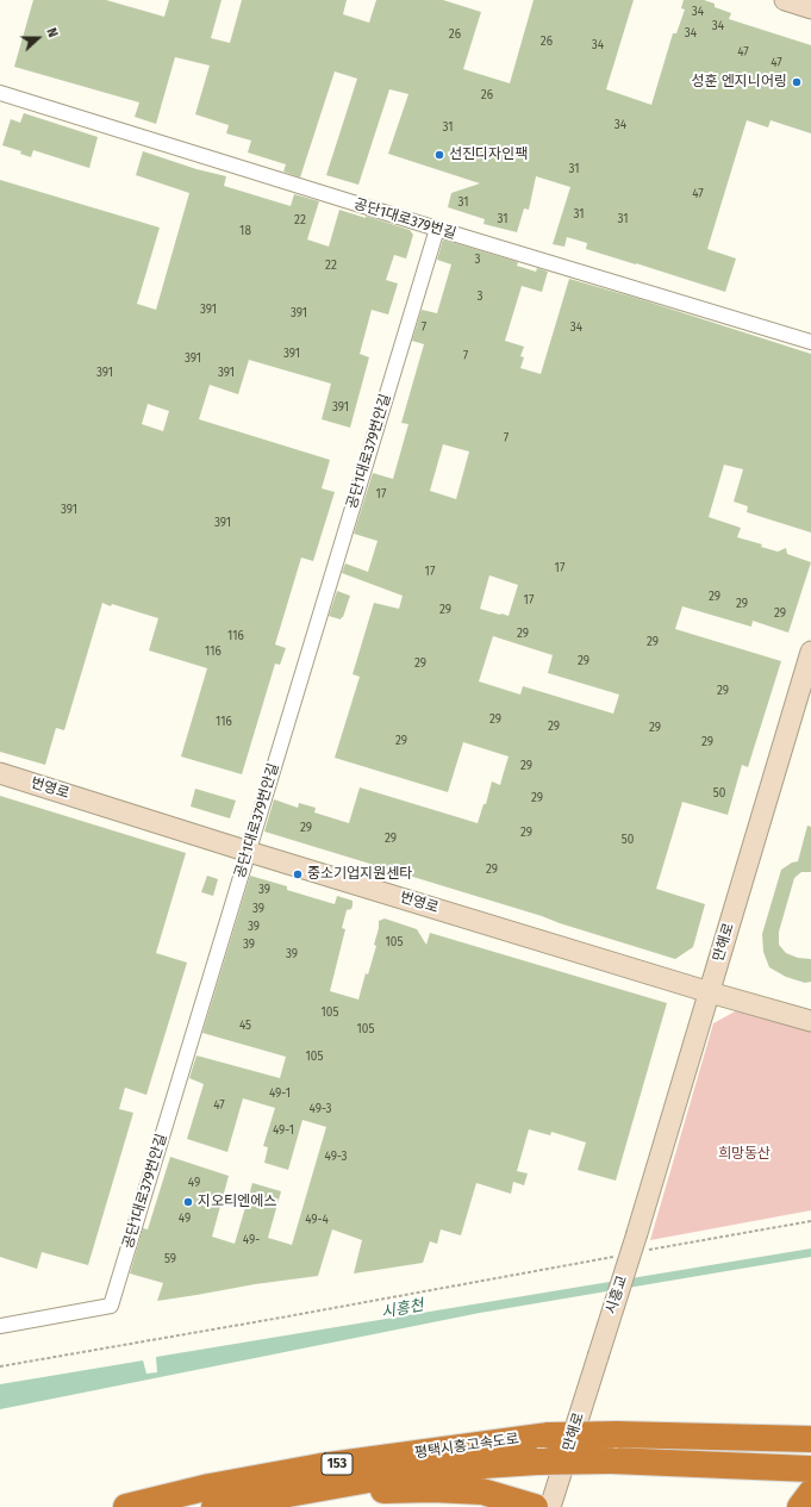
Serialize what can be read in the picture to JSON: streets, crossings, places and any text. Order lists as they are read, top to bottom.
{
  "streets": {
    "highway": ["평택시흥고속도로", "153"],
    "street": [
      "공단1대로379번길",
      "공단1대로379번안길",
      "번영로",
      "만해로",
      "시흥교"
    ]
  },
  "crossings": [
    ["공단1대로379번길", "공단1대로379번안길"],
    ["공단1대로379번안길", "번영로"],
    ["번영로", "만해로"],
    ["만해로", "시흥교"]
  ],
  "water": ["시흥천"],
  "parks": ["희망동산"],
  "places": [
    "성훈 엔지니어링",
    "선진디자인팩",
    "중소기업지원센타",
    "지오티엔에스"
  ],
  "house_numbers": [
    "34",
    "34",
    "34",
    "26",
    "26",
    "34",
    "47",
    "47",
    "26",
    "34",
    "31",
    "31",
    "47",
    "31",
    "31",
    "31",
    "31",
    "22",
    "18",
    "3",
    "22",
    "3",
    "391",
    "391",
    "7",
    "34",
    "391",
    "7",
    "391",
    "391",
    "391",
    "391",
    "7",
    "17",
    "391",
    "391",
    "17",
    "17",
    "29",
    "17",
    "29",
    "29",
    "29",
    "29",
    "116",
    "29",
    "116",
    "29",
    "29",
    "29",
    "29",
    "116",
    "29",
    "29",
    "29",
    "29",
    "29",
    "50",
    "29",
    "29",
    "29",
    "29",
    "50",
    "29",
    "39",
    "39",
    "39",
    "105",
    "39",
    "39",
    "105",
    "45",
    "105",
    "105",
    "49-1",
    "47",
    "49-3",
    "49-1",
    "49-3",
    "49",
    "49",
    "49-4",
    "49-",
    "59"
  ],
  "north": "right"
}
